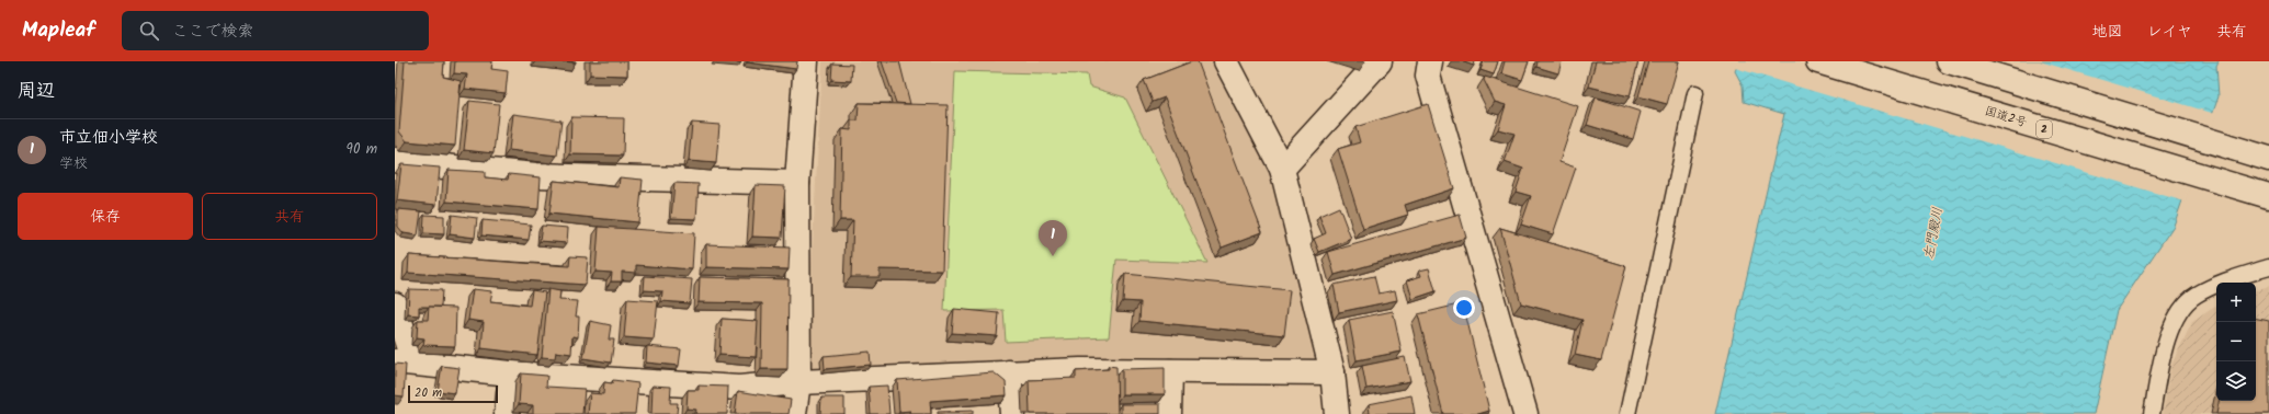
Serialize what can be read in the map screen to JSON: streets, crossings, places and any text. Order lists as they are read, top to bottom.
{
  "streets": {
    "main road": ["国道2号", "2"]
  },
  "water": ["左門殿川"],
  "scale_bar": "20 m",
  "page": {
    "header": "Mapleaf",
    "search": "ここで検索",
    "nav": ["地図", "レイヤ", "共有"],
    "heading": "周辺",
    "list": [
      {
        "mark": "1",
        "name": "市立佃小学校",
        "note": "学校",
        "value": "90 m"
      }
    ],
    "buttons": ["保存", "共有"],
    "pins": "1",
    "map_buttons": ["+", "−"],
    "scale": "20 m"
  }
}
